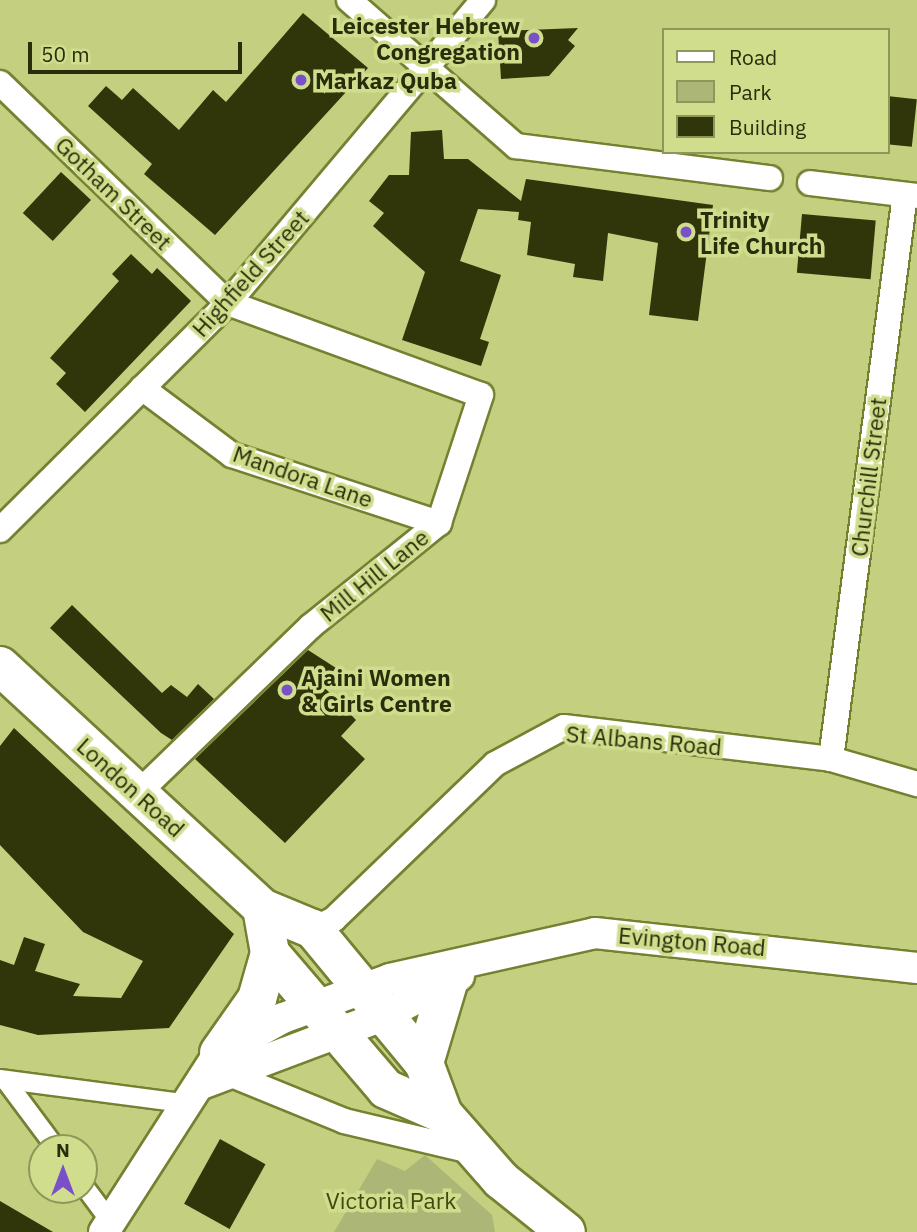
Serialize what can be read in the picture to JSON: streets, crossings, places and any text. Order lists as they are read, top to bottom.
{
  "streets": {
    "main road": ["London Road"],
    "street": [
      "Gotham Street",
      "Highfield Street",
      "Mandora Lane",
      "Churchill Street",
      "Mill Hill Lane",
      "St Albans Road",
      "Evington Road"
    ]
  },
  "crossings": [
    ["Gotham Street", "Highfield Street"],
    ["Gotham Street", "Mill Hill Lane"],
    ["Highfield Street", "Mandora Lane"],
    ["Highfield Street", "Mill Hill Lane"],
    ["Mandora Lane", "Mill Hill Lane"],
    ["Churchill Street", "St Albans Road"],
    ["Mill Hill Lane", "London Road"],
    ["St Albans Road", "London Road"],
    ["London Road", "Evington Road"]
  ],
  "parks": ["Victoria Park"],
  "places": [
    "Leicester Hebrew Congregation",
    "Markaz Quba",
    "Trinity Life Church",
    "Ajaini Women & Girls Centre"
  ],
  "legend": ["Road", "Park", "Building"],
  "scale_bar": "50 m",
  "north": "top"
}
